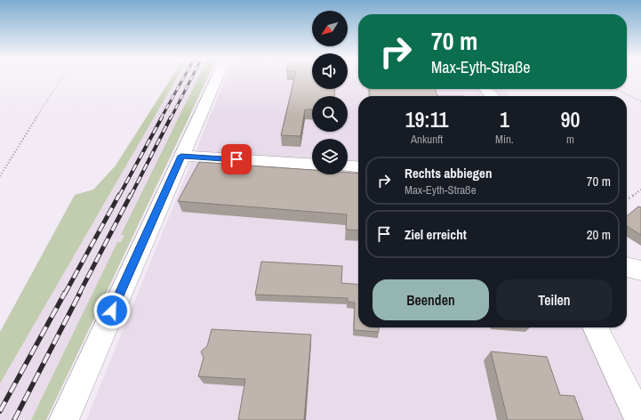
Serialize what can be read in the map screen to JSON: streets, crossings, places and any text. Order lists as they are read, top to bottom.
{
  "north": "bottom left",
  "page": {
    "turn": ["70 m", "Max-Eyth-Straße"],
    "eta": [
      "19:11",
      "Ankunft",
      "1",
      "Min.",
      "90",
      "m"
    ],
    "list": [
      {
        "name": "Rechts abbiegen",
        "note": "Max-Eyth-Straße",
        "value": "70 m"
      },
      {
        "name": "Ziel erreicht",
        "value": "20 m"
      }
    ],
    "buttons": ["Beenden", "Teilen"]
  }
}
